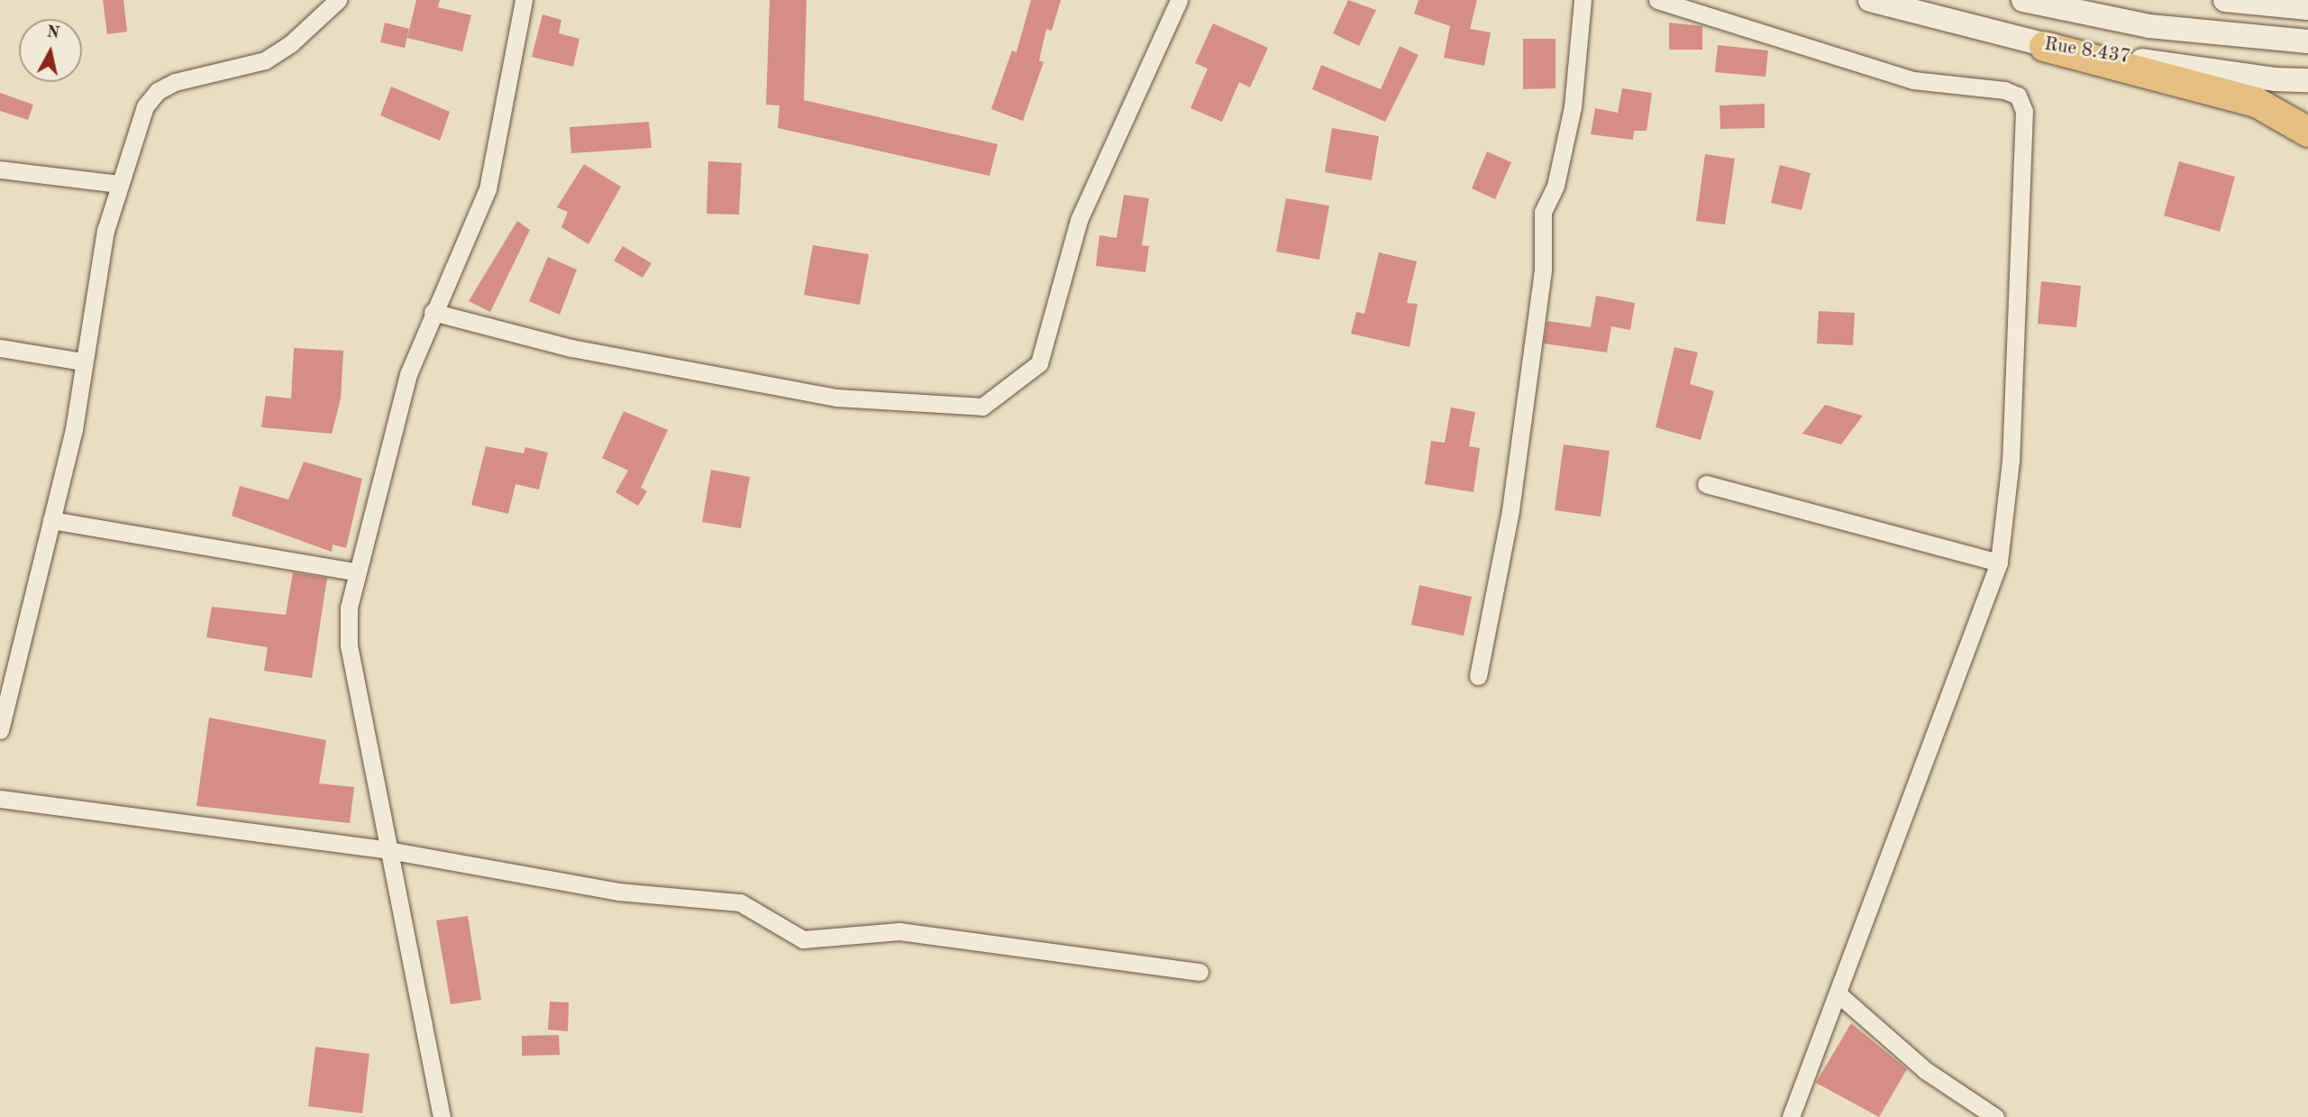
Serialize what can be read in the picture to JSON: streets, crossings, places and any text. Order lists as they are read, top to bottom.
{
  "streets": {
    "main road": ["Rue 8.437"]
  },
  "north": "top"
}
